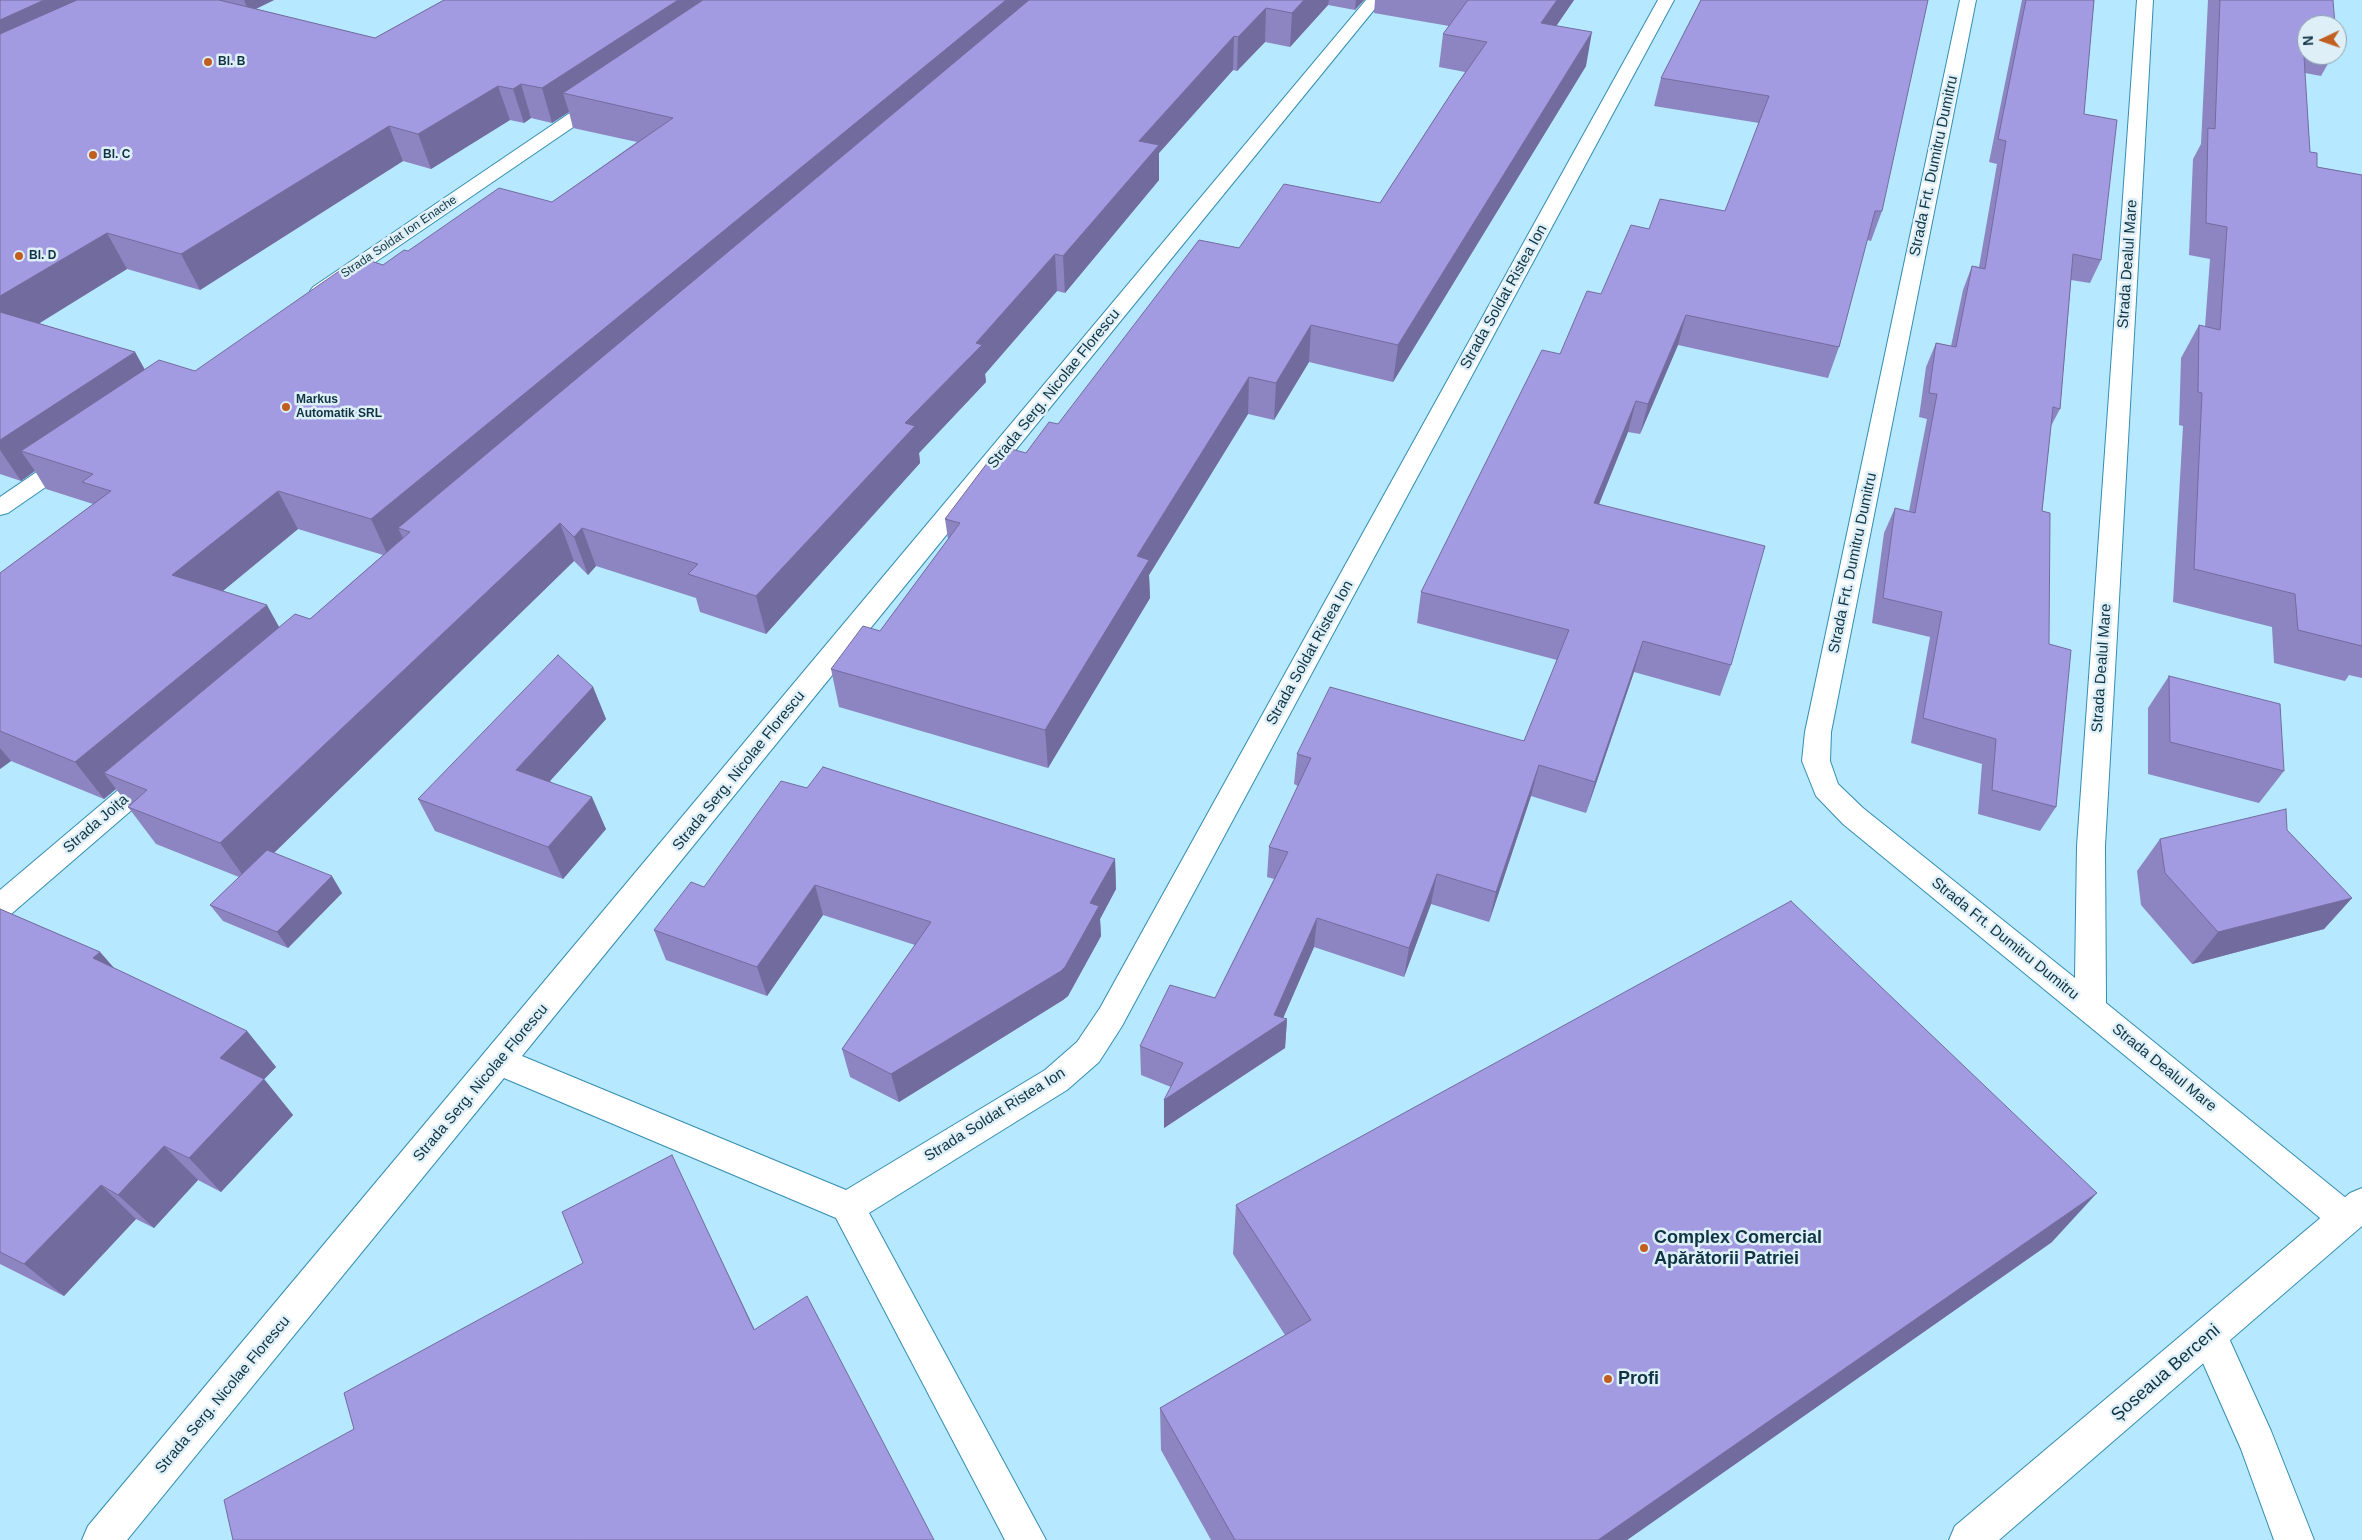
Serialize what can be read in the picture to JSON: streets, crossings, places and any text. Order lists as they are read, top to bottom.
{
  "streets": {
    "street": [
      "Strada Frt. Dumitru Dumitru",
      "Strada Soldat Ion Enache",
      "Strada Dealul Mare",
      "Strada Soldat Ristea Ion",
      "Strada Serg. Nicolae Florescu",
      "Strada Joița",
      "Șoseaua Berceni"
    ]
  },
  "crossings": [
    ["Strada Frt. Dumitru Dumitru", "Strada Dealul Mare"],
    ["Strada Dealul Mare", "Șoseaua Berceni"]
  ],
  "places": [
    "Bl. B",
    "Bl. C",
    "Bl. D",
    "Markus Automatik SRL",
    "Complex Comercial Apărătorii Patriei",
    "Profi"
  ],
  "north": "left"
}
